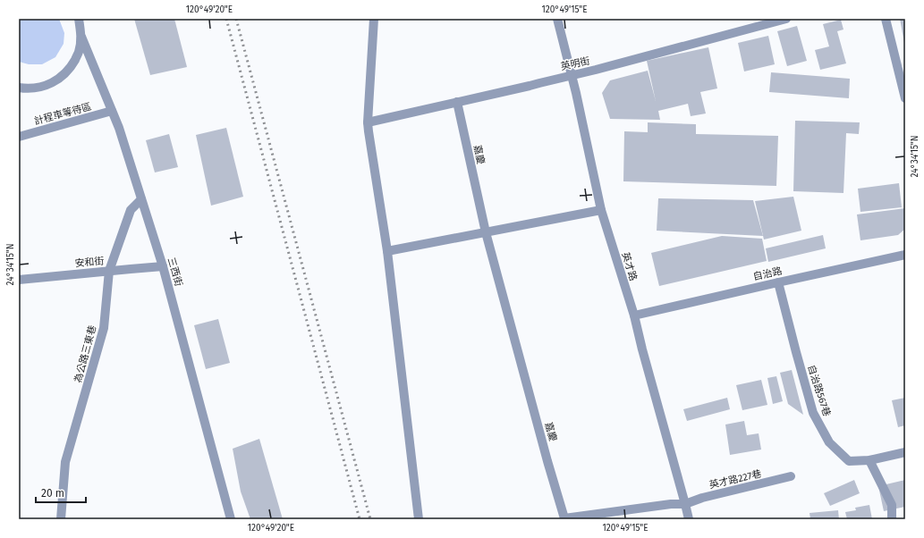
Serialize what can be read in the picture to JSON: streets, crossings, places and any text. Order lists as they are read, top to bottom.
{
  "streets": {
    "street": [
      "英明街",
      "計程車等待區",
      "嘉慶",
      "安和街",
      "英才路",
      "三西街",
      "自治路",
      "為公路三東巷",
      "自治路567巷",
      "英才路227巷"
    ]
  },
  "crossings": [
    ["英明街", "嘉慶"],
    ["英明街", "英才路"],
    ["計程車等待區", "三西街"],
    ["嘉慶", "英才路"],
    ["嘉慶", "英才路227巷"],
    ["安和街", "三西街"],
    ["安和街", "為公路三東巷"],
    ["英才路", "自治路"],
    ["英才路", "英才路227巷"],
    ["三西街", "為公路三東巷"],
    ["自治路", "自治路567巷"]
  ],
  "scale_bar": "20 m",
  "coordinates": ["120°49'20\"E", "120°49'15\"E", "24°34'15\"N"]
}
